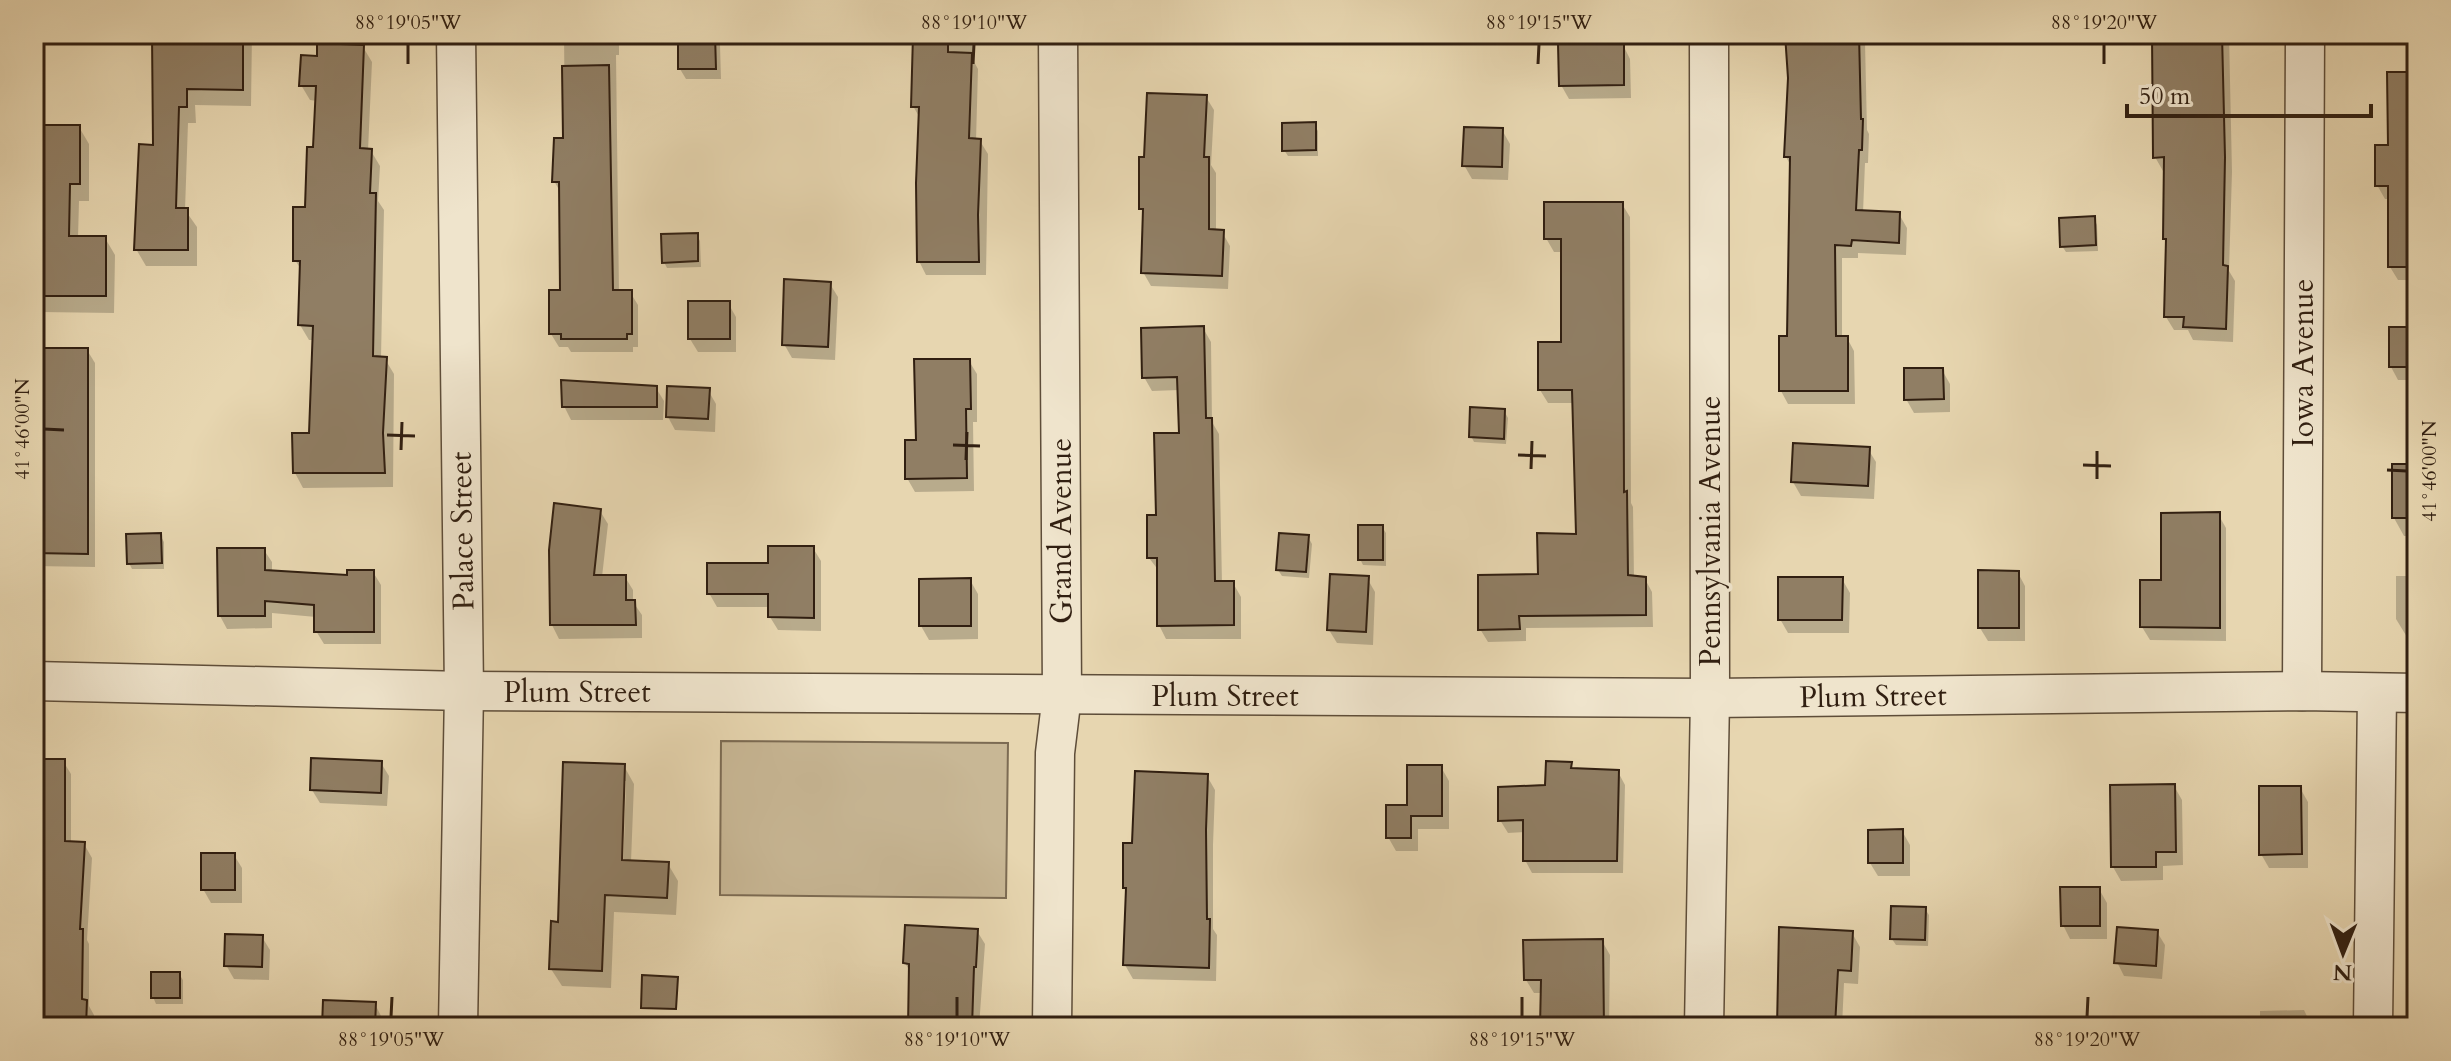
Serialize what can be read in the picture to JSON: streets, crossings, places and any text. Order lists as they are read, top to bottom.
{
  "streets": {
    "street": [
      "Iowa Avenue",
      "Palace Street",
      "Grand Avenue",
      "Pennsylvania Avenue",
      "Plum Street"
    ]
  },
  "crossings": [
    ["Iowa Avenue", "Plum Street"],
    ["Palace Street", "Plum Street"],
    ["Grand Avenue", "Plum Street"],
    ["Pennsylvania Avenue", "Plum Street"]
  ],
  "scale_bar": "50 m",
  "north": "bottom",
  "coordinates": [
    "88°19'05\"W",
    "88°19'10\"W",
    "88°19'15\"W",
    "88°19'20\"W",
    "41°46'00\"N"
  ]
}
